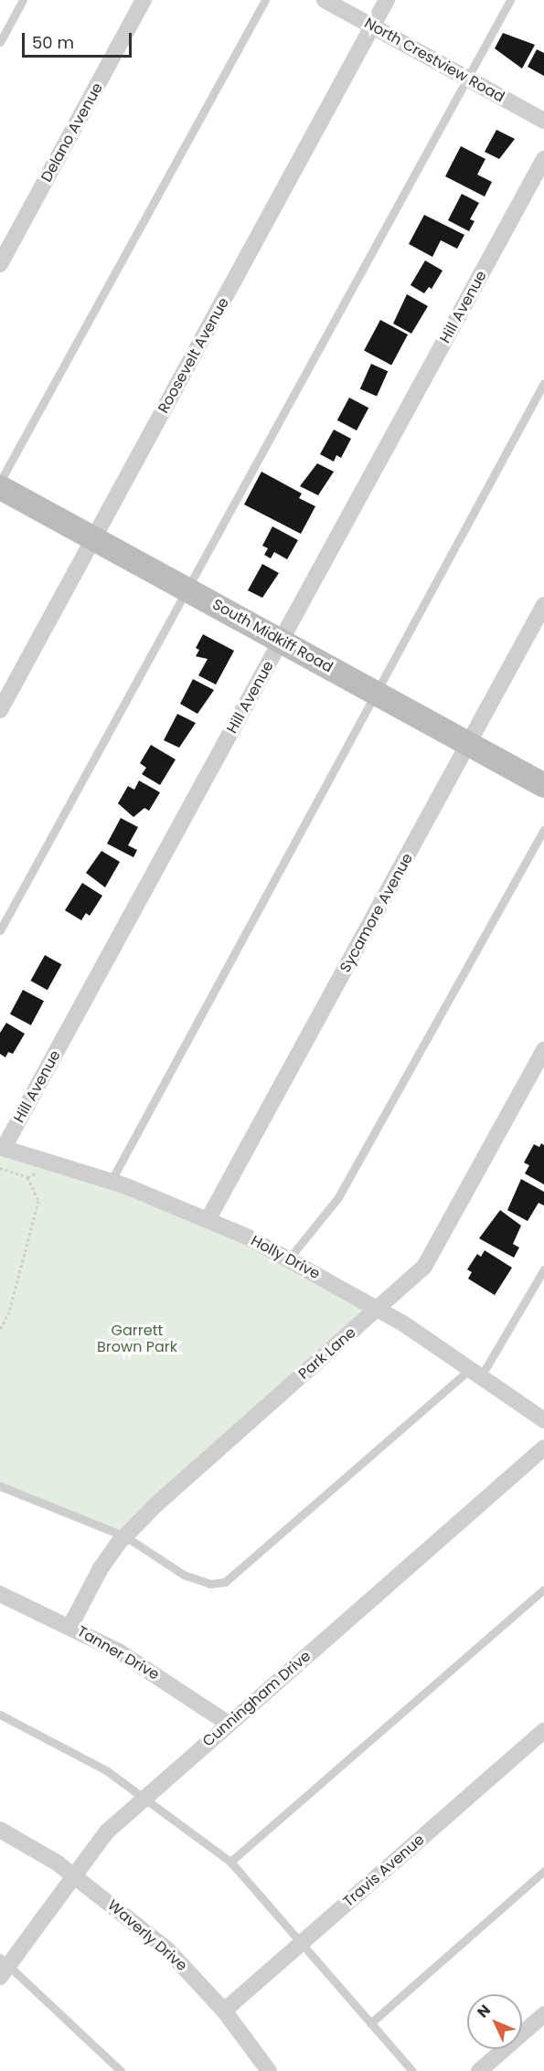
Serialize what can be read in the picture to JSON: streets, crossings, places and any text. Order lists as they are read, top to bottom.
{
  "streets": {
    "main road": ["South Midkiff Road"],
    "street": [
      "North Crestview Road",
      "Delano Avenue",
      "Hill Avenue",
      "Roosevelt Avenue",
      "Sycamore Avenue",
      "Holly Drive",
      "Park Lane",
      "Tanner Drive",
      "Cunningham Drive",
      "Travis Avenue",
      "Waverly Drive"
    ]
  },
  "crossings": [
    ["North Crestview Road", "Roosevelt Avenue"],
    ["Hill Avenue", "South Midkiff Road"],
    ["Hill Avenue", "Holly Drive"],
    ["Roosevelt Avenue", "South Midkiff Road"],
    ["South Midkiff Road", "Sycamore Avenue"],
    ["Sycamore Avenue", "Holly Drive"],
    ["Holly Drive", "Park Lane"],
    ["Park Lane", "Tanner Drive"],
    ["Tanner Drive", "Cunningham Drive"],
    ["Cunningham Drive", "Waverly Drive"],
    ["Travis Avenue", "Waverly Drive"]
  ],
  "parks": ["Garrett Brown Park"],
  "scale_bar": "50 m",
  "north": "top left"
}
